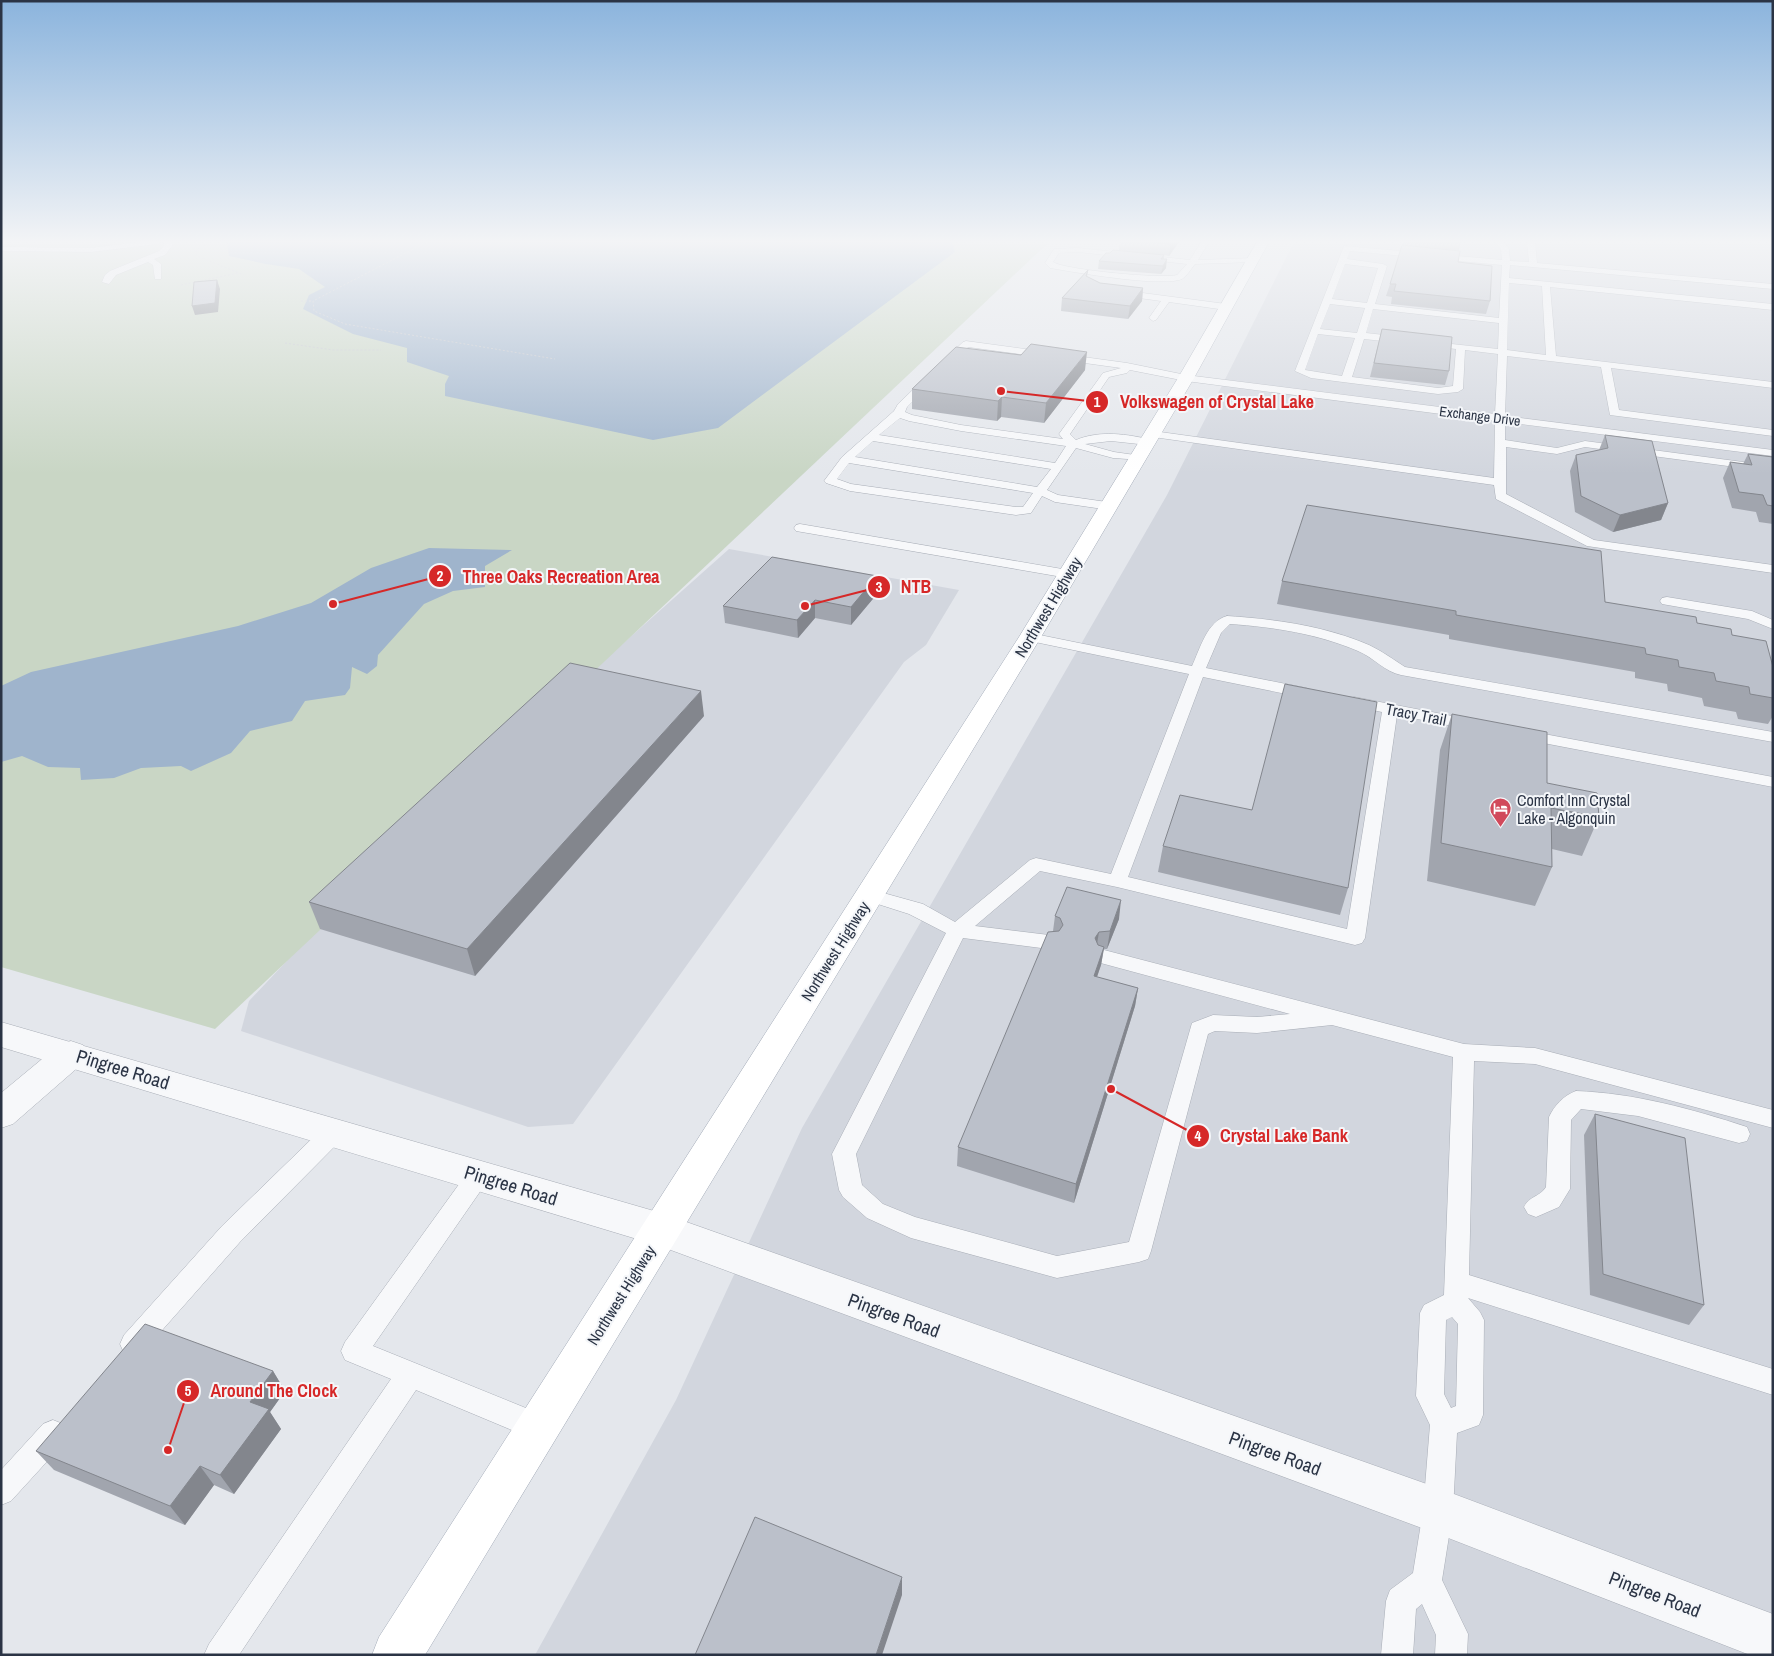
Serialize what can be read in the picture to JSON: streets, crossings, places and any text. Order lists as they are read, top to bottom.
{
  "streets": {
    "main road": ["Northwest Highway"],
    "street": ["Pingree Road"],
    "lane": ["Exchange Drive", "Tracy Trail"]
  },
  "crossings": [
    ["Exchange Drive", "Northwest Highway"],
    ["Northwest Highway", "Pingree Road"]
  ],
  "places": {
    "other": [
      "Volkswagen of Crystal Lake",
      "Three Oaks Recreation Area",
      "NTB",
      "Crystal Lake Bank",
      "Around The Clock"
    ],
    "hotel": ["Comfort Inn Crystal Lake - Algonquin"]
  }
}
